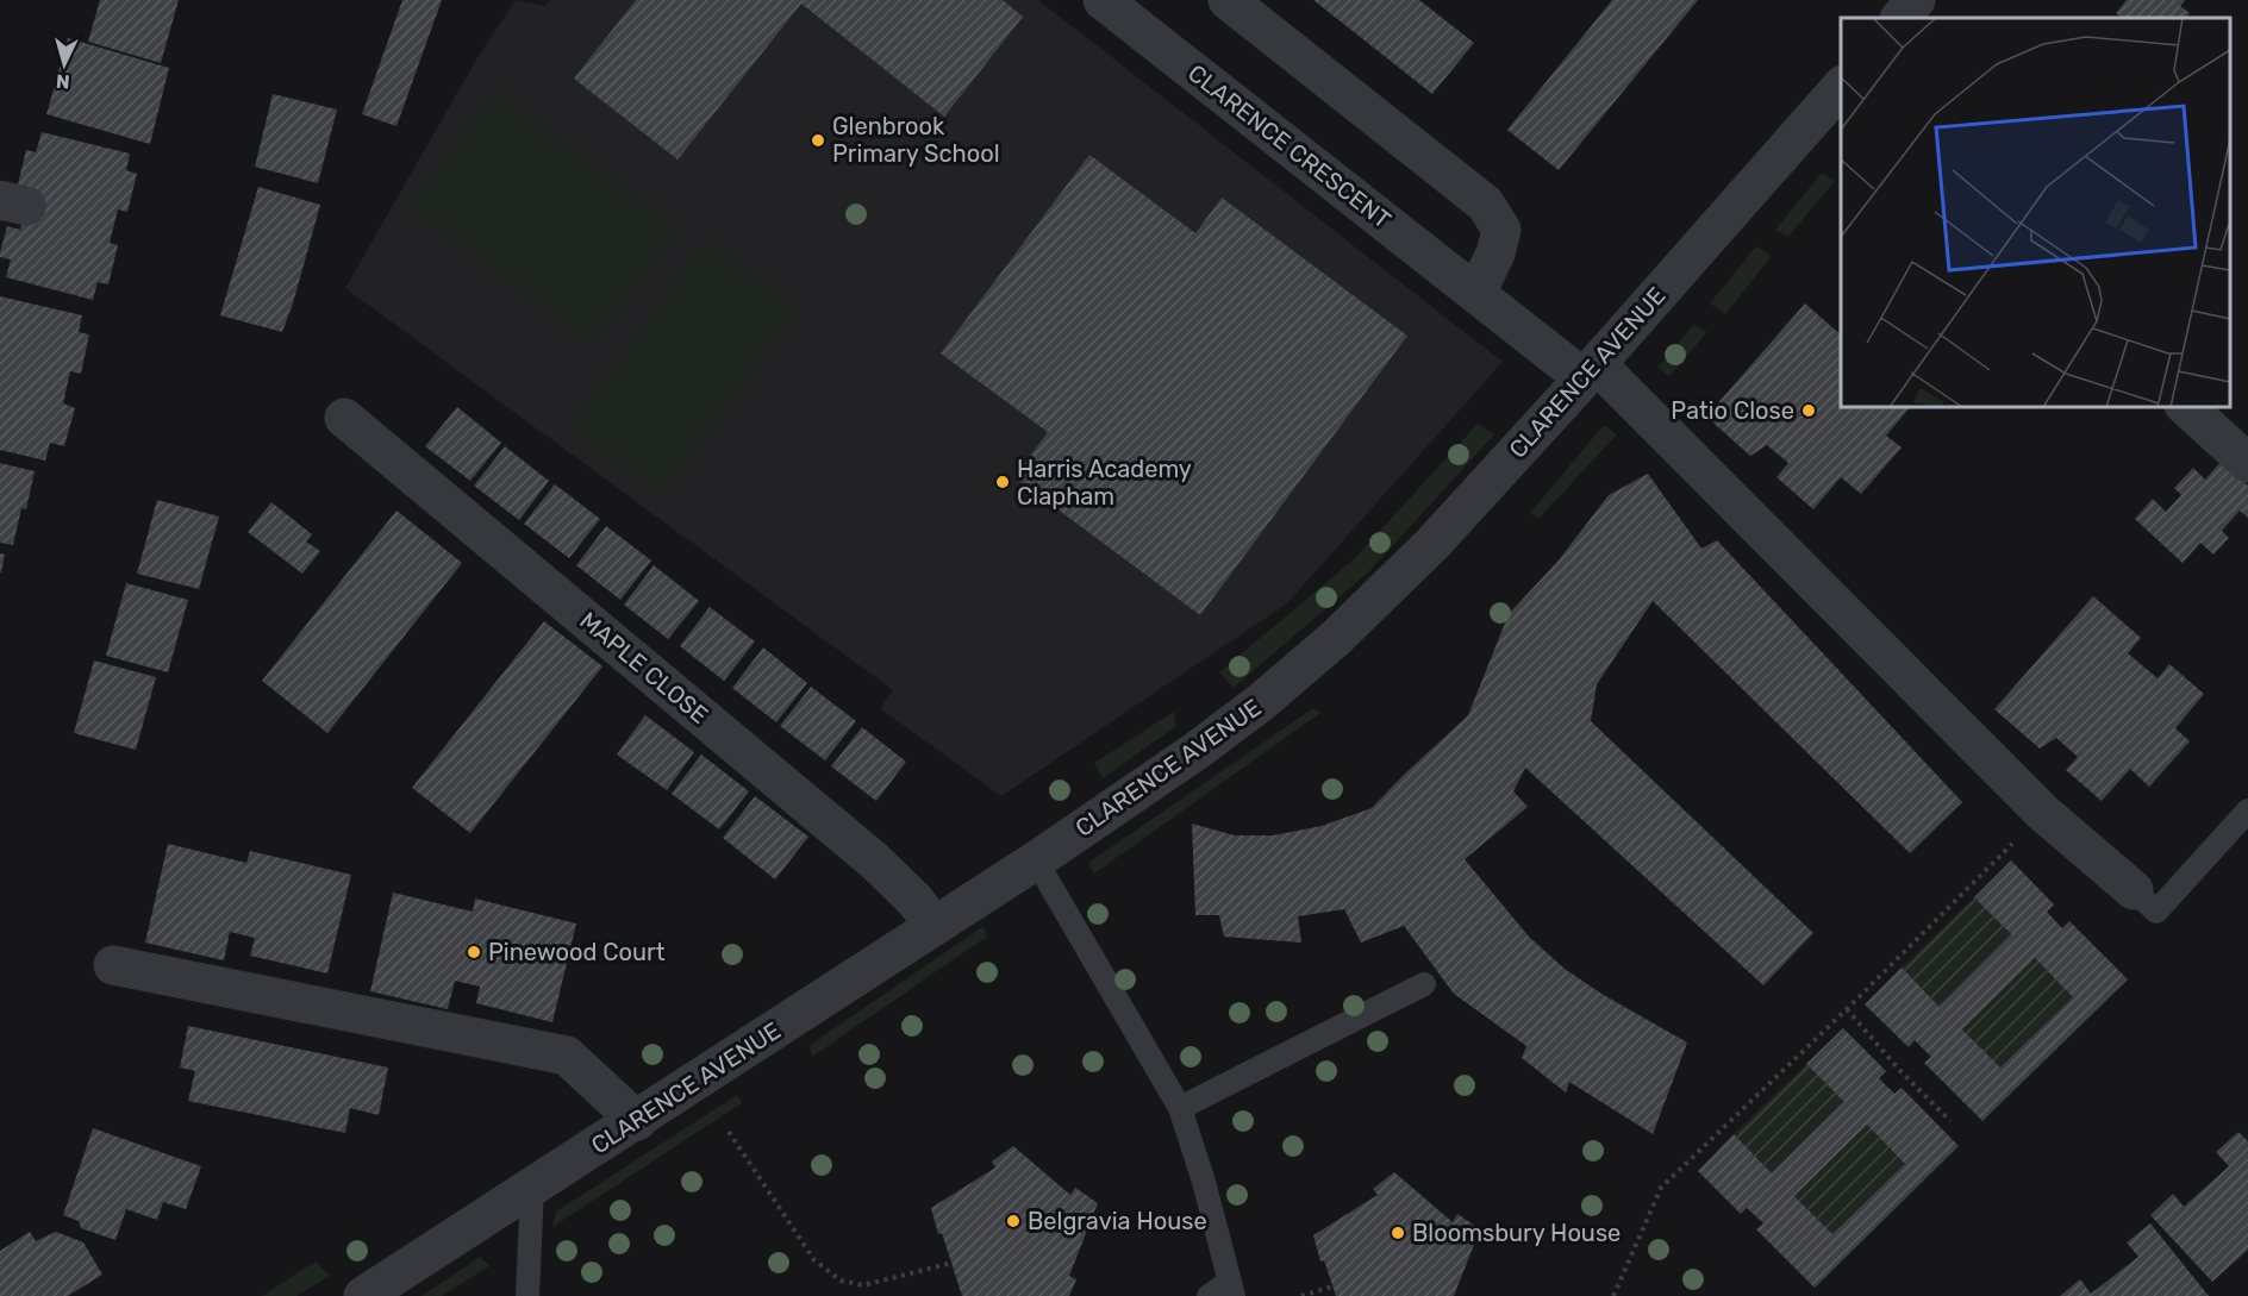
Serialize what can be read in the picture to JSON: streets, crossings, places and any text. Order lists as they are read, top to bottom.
{
  "streets": {
    "street": ["CLARENCE CRESCENT", "CLARENCE AVENUE", "MAPLE CLOSE"]
  },
  "crossings": [
    ["CLARENCE CRESCENT", "CLARENCE AVENUE"],
    ["CLARENCE AVENUE", "MAPLE CLOSE"]
  ],
  "places": [
    "Glenbrook Primary School",
    "Patio Close",
    "Harris Academy Clapham",
    "Pinewood Court",
    "Belgravia House",
    "Bloomsbury House"
  ],
  "north": "bottom"
}
